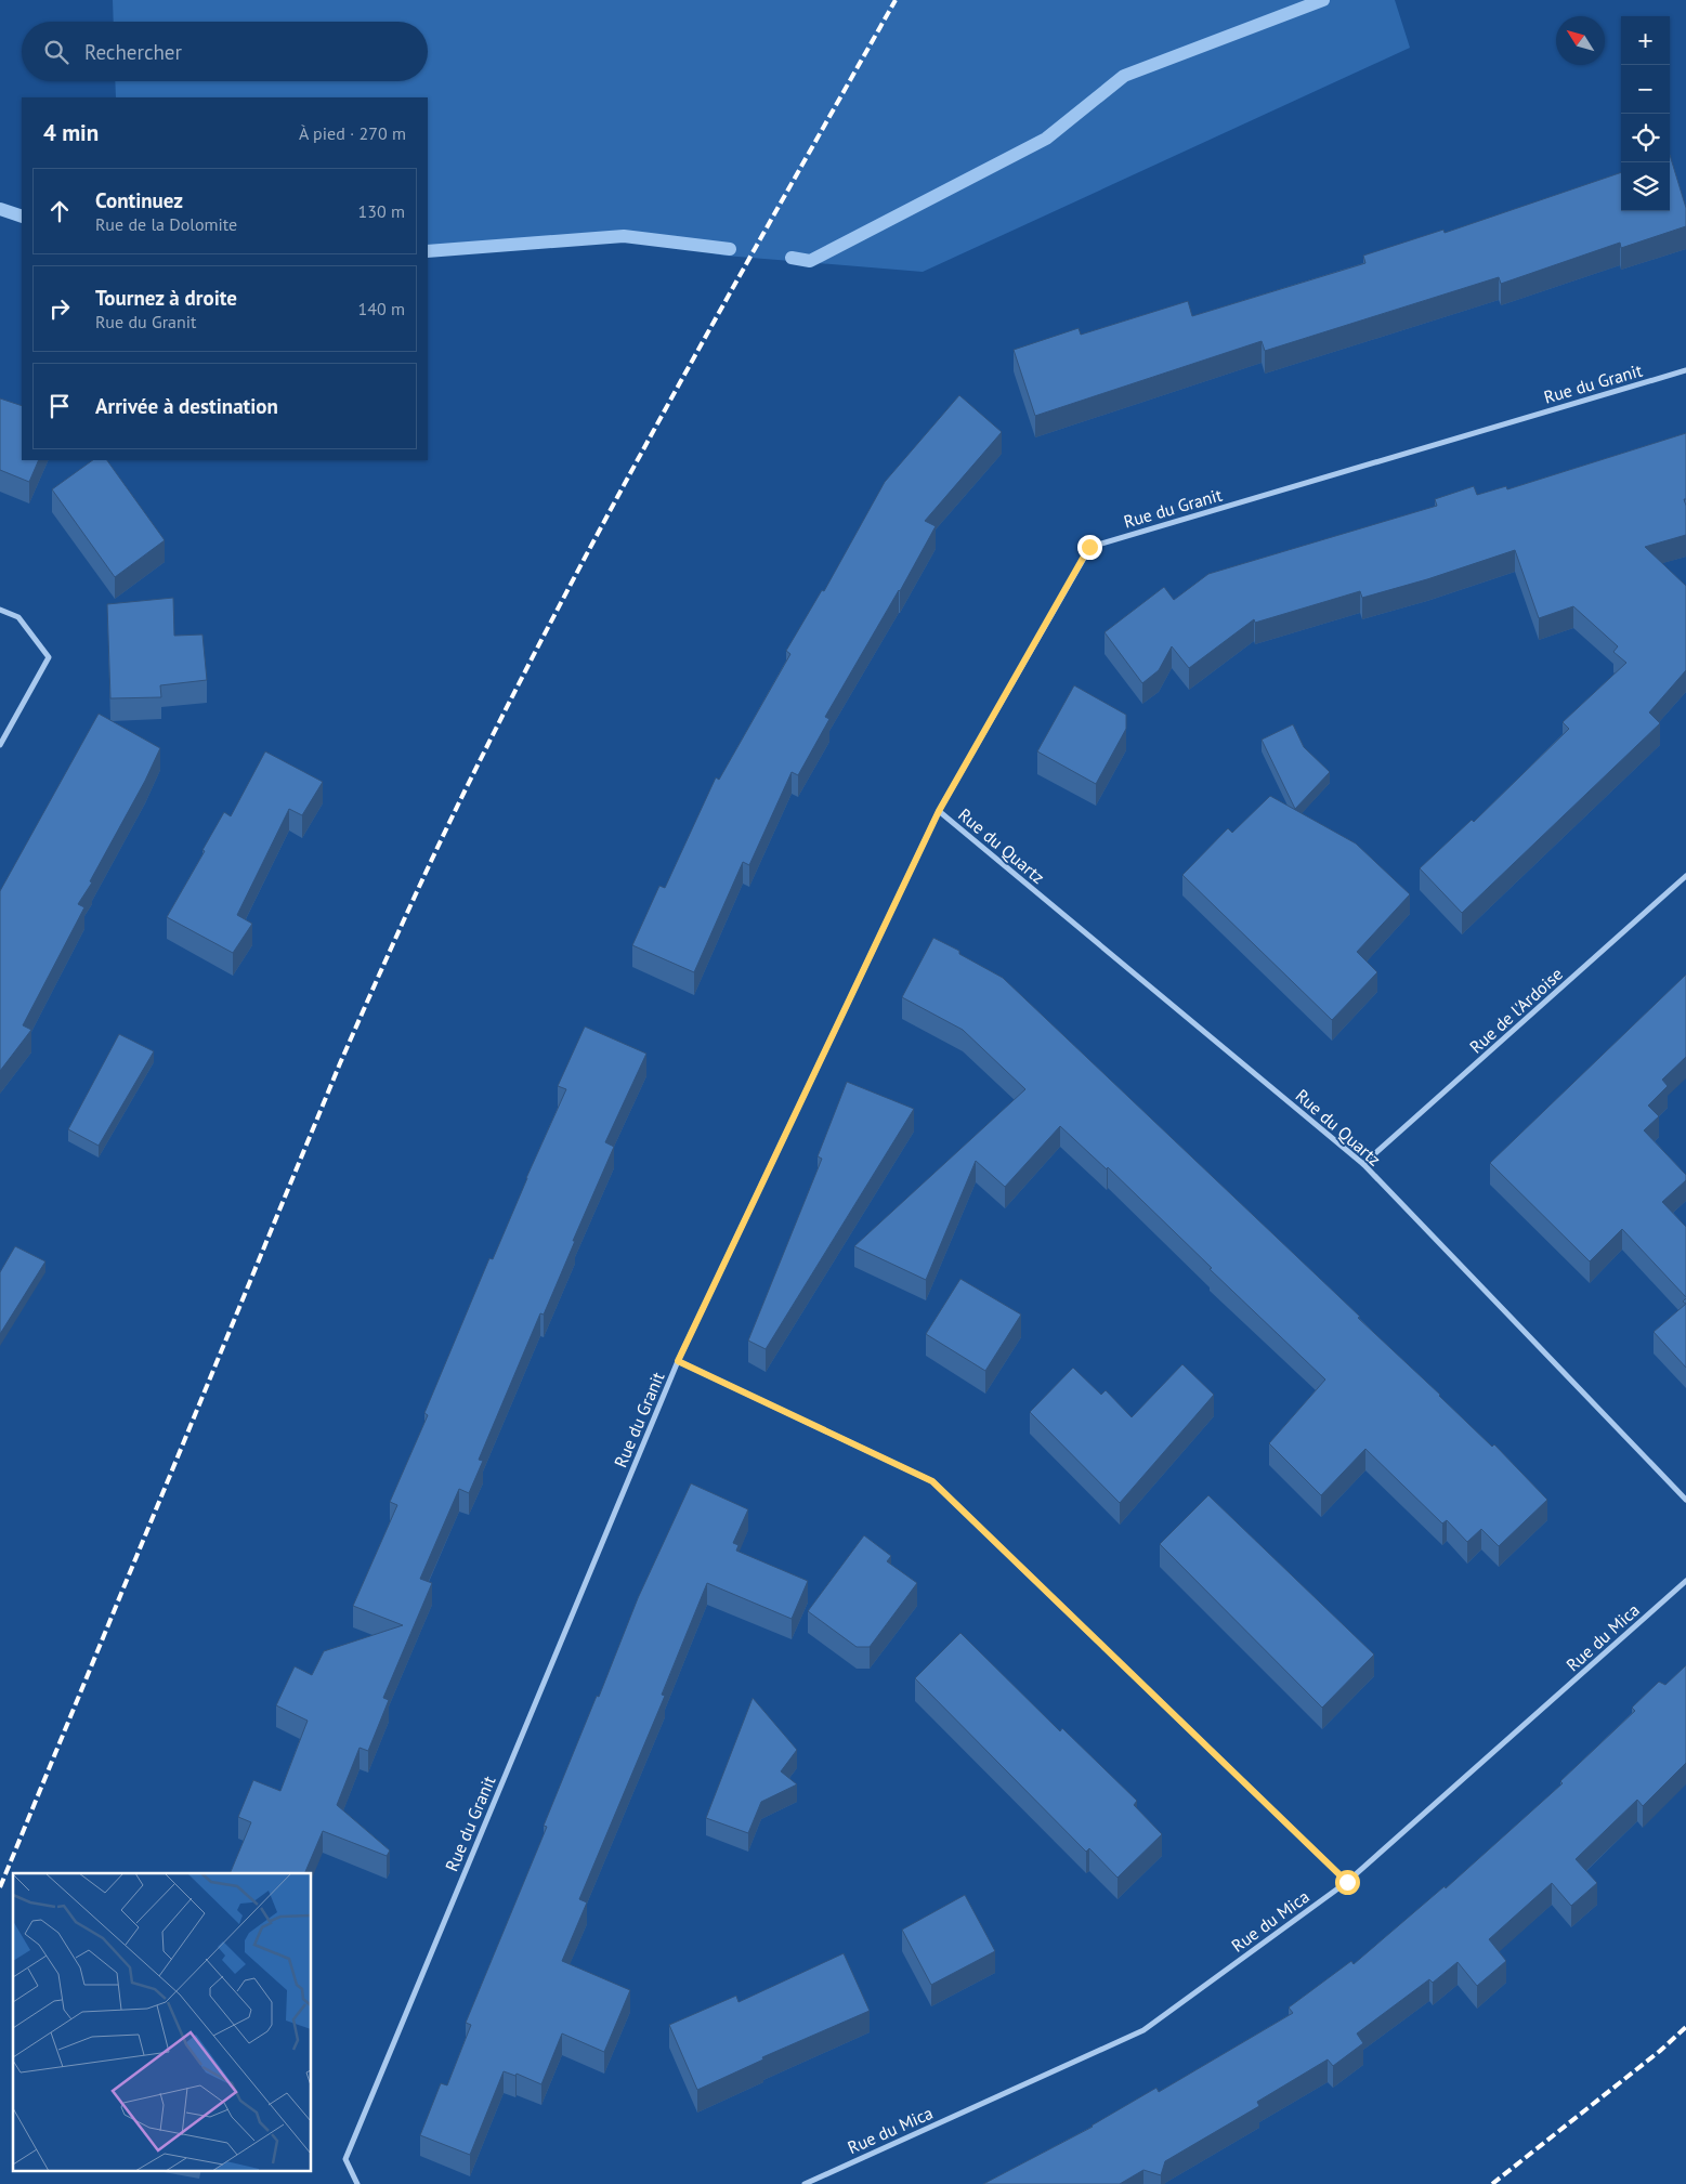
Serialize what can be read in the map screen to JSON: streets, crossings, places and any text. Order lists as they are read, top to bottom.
{
  "streets": {
    "street": [
      "Rue du Granit",
      "Rue du Quartz",
      "Rue de l'Ardoise",
      "Rue du Mica"
    ]
  },
  "crossings": [
    ["Rue du Granit", "Rue du Quartz"],
    ["Rue du Quartz", "Rue de l'Ardoise"]
  ],
  "north": "top left",
  "page": {
    "map_buttons": ["+", "−"],
    "search": "Rechercher",
    "heading": ["4 min", "À pied · 270 m"],
    "list": [
      ["Continuez", "Rue de la Dolomite", "130 m"],
      ["Tournez à droite", "Rue du Granit", "140 m"],
      "Arrivée à destination"
    ]
  }
}
